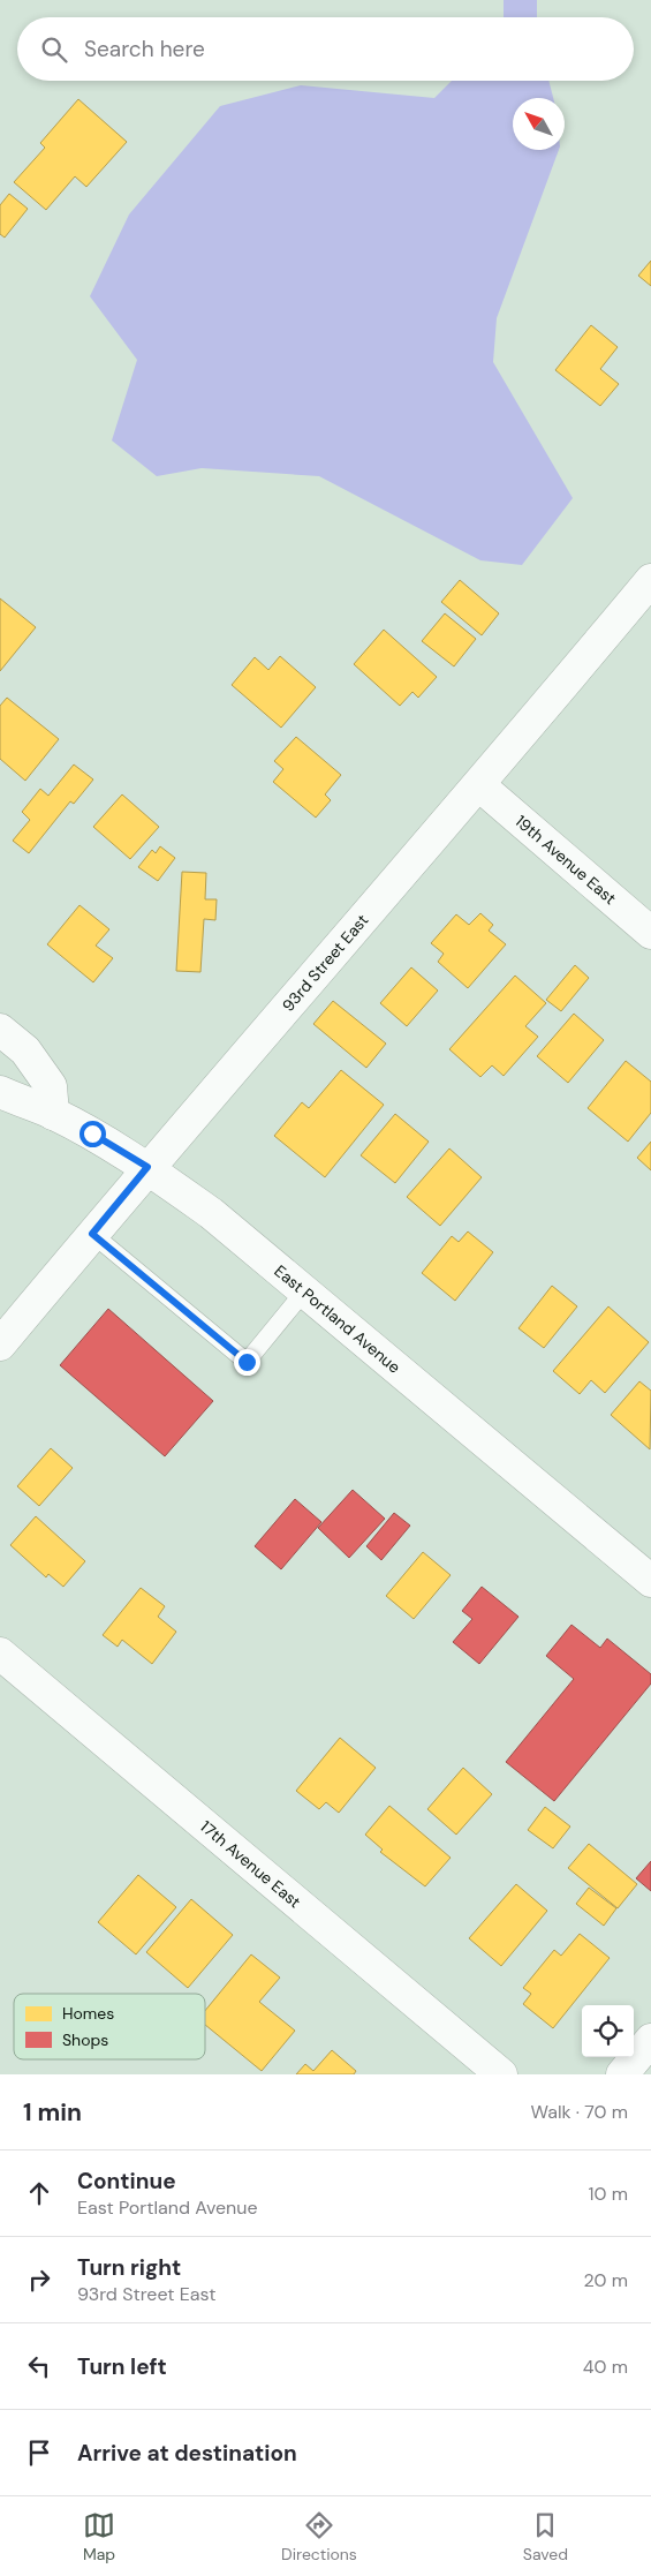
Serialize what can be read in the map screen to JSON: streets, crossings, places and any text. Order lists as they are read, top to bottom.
{
  "streets": {
    "street": [
      "19th Avenue East",
      "93rd Street East",
      "East Portland Avenue",
      "17th Avenue East"
    ]
  },
  "crossings": [
    ["19th Avenue East", "93rd Street East"],
    ["93rd Street East", "East Portland Avenue"]
  ],
  "legend": ["Homes", "Shops"],
  "north": "top left",
  "page": {
    "search": "Search here",
    "heading": ["1 min", "Walk · 70 m"],
    "list": [
      ["Continue", "East Portland Avenue", "10 m"],
      ["Turn right", "93rd Street East", "20 m"],
      ["Turn left", "40 m"],
      "Arrive at destination"
    ],
    "nav": ["Map", "Directions", "Saved"]
  }
}
